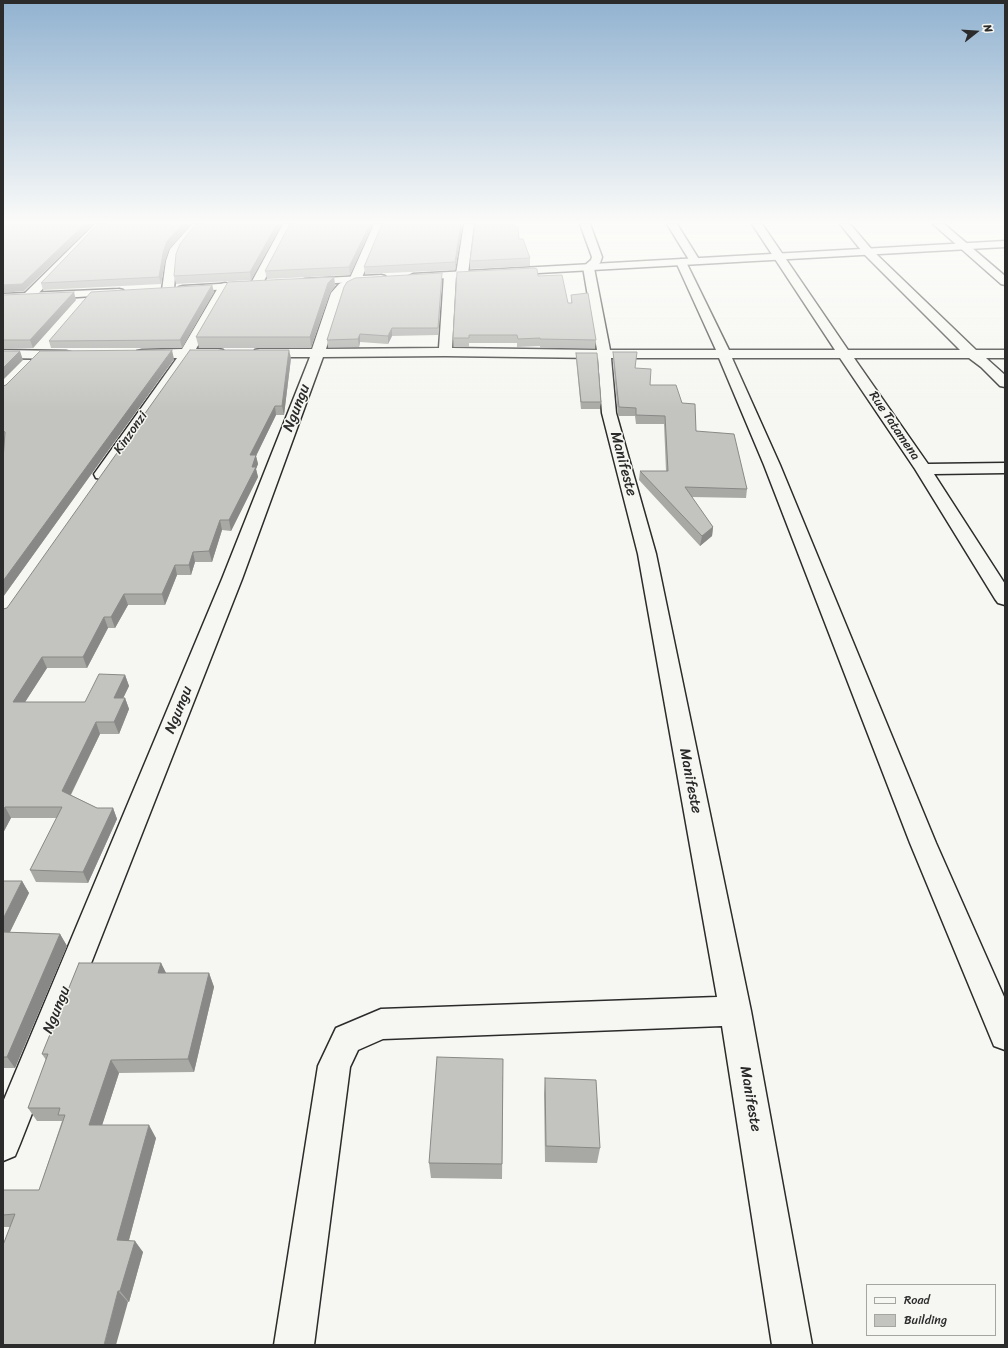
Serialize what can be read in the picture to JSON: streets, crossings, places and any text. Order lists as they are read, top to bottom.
{
  "streets": {
    "main road": [
      "Ngungu",
      "Rue Tatamena",
      "Kinzonzi",
      "Manifeste"
    ]
  },
  "legend": ["Road", "Building"],
  "north": "right"
}
